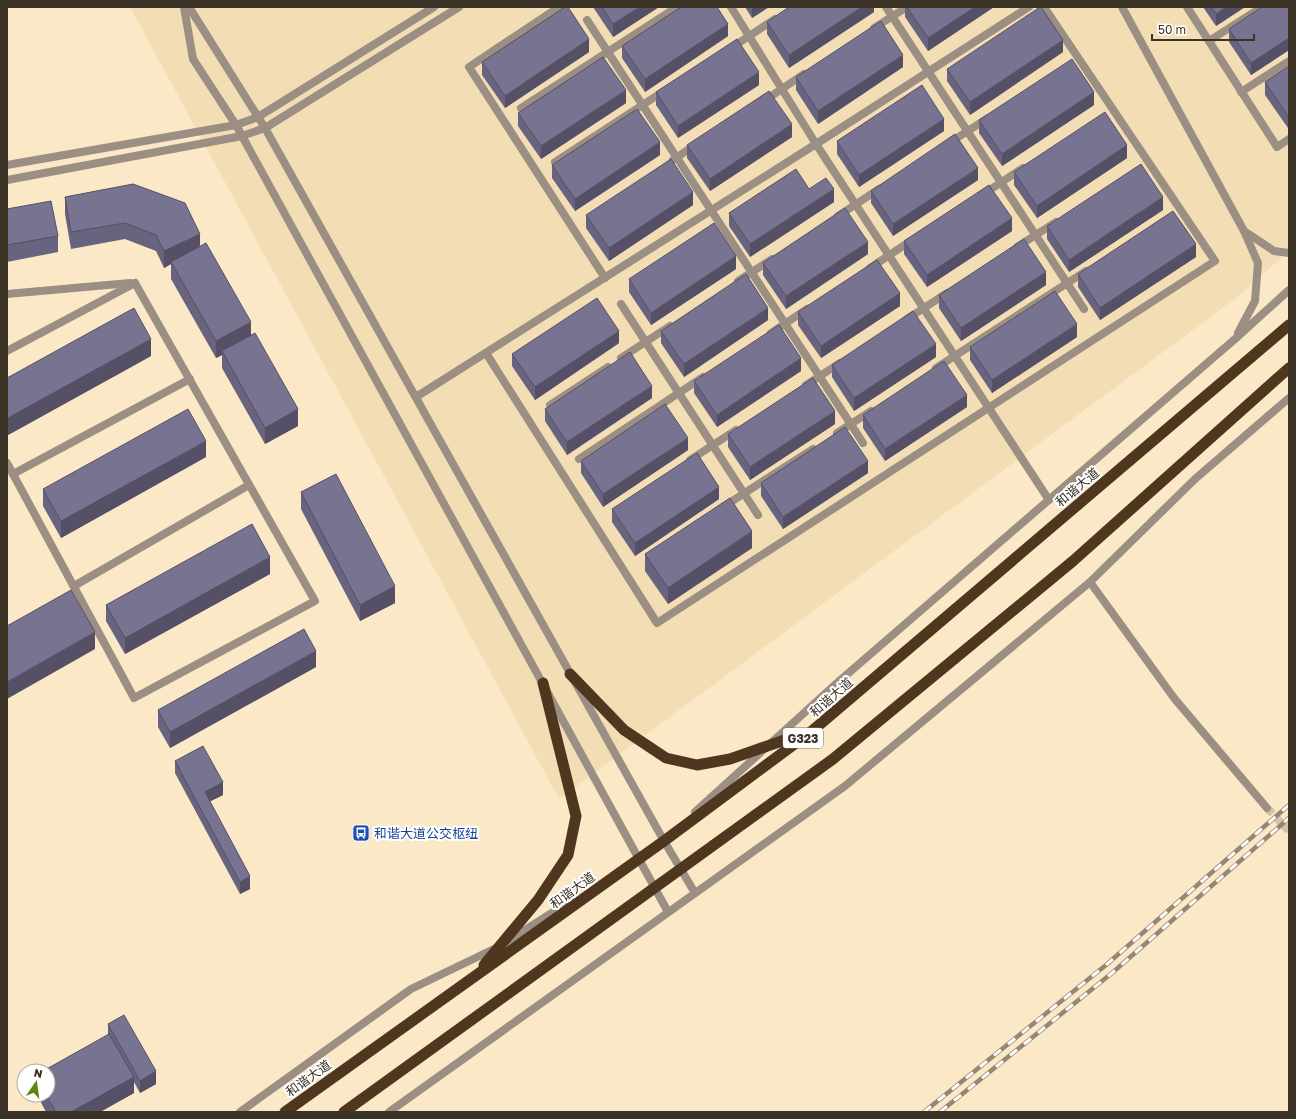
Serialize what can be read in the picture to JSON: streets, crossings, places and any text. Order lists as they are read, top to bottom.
{
  "streets": {
    "highway": ["和谐大道", "G323"]
  },
  "places": {
    "bus stop": ["和谐大道公交枢纽"]
  },
  "scale_bar": "50 m",
  "north": "top"
}
